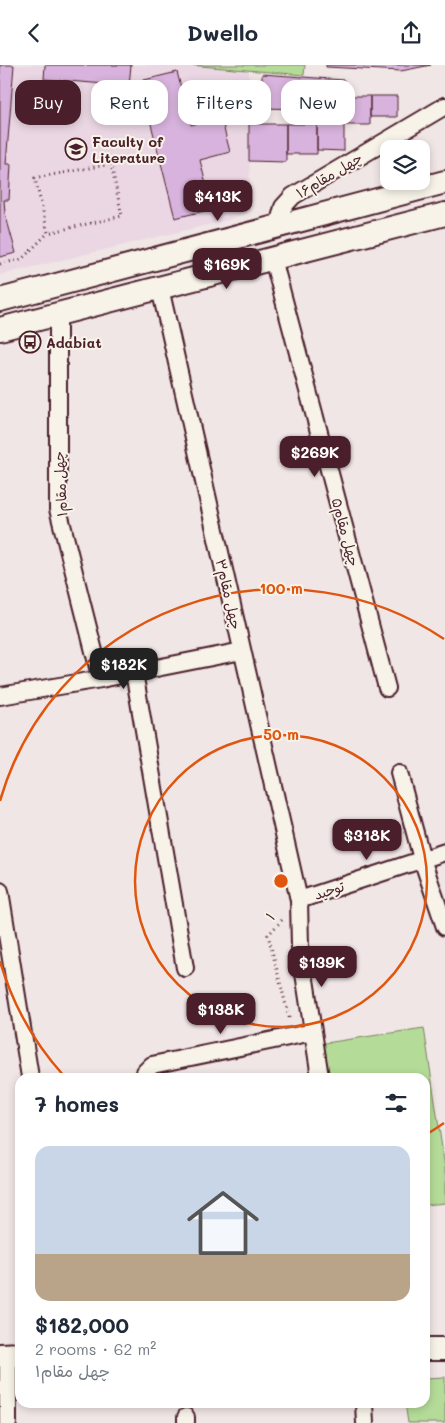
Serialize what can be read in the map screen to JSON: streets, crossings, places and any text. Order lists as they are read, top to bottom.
{
  "streets": {
    "street": [
      "چهل مقام۱۶",
      "چهل مقام۱",
      "چهل مقام۵",
      "چهل مقام۳",
      "توحید"
    ],
    "path": ["۱"]
  },
  "crossings": [
    ["چهل مقام۳", "توحید"],
    ["چهل مقام۳", "۱"],
    ["توحید", "۱"]
  ],
  "places": {
    "school or university": ["Faculty of Literature"],
    "bus stop": ["Adabiat"]
  },
  "page": {
    "header": "Dwello",
    "chip": [
      "Buy",
      "Rent",
      "Filters",
      "New"
    ],
    "price": [
      "$413K",
      "$169K",
      "$269K",
      "$182K",
      "$318K",
      "$139K",
      "$138K"
    ],
    "heading": "7 homes",
    "list": [
      {
        "name": "$182,000",
        "note": "2 rooms · 62 m² · چهل مقام۱"
      }
    ]
  },
  "rings": ["100 m", "50 m"]
}
